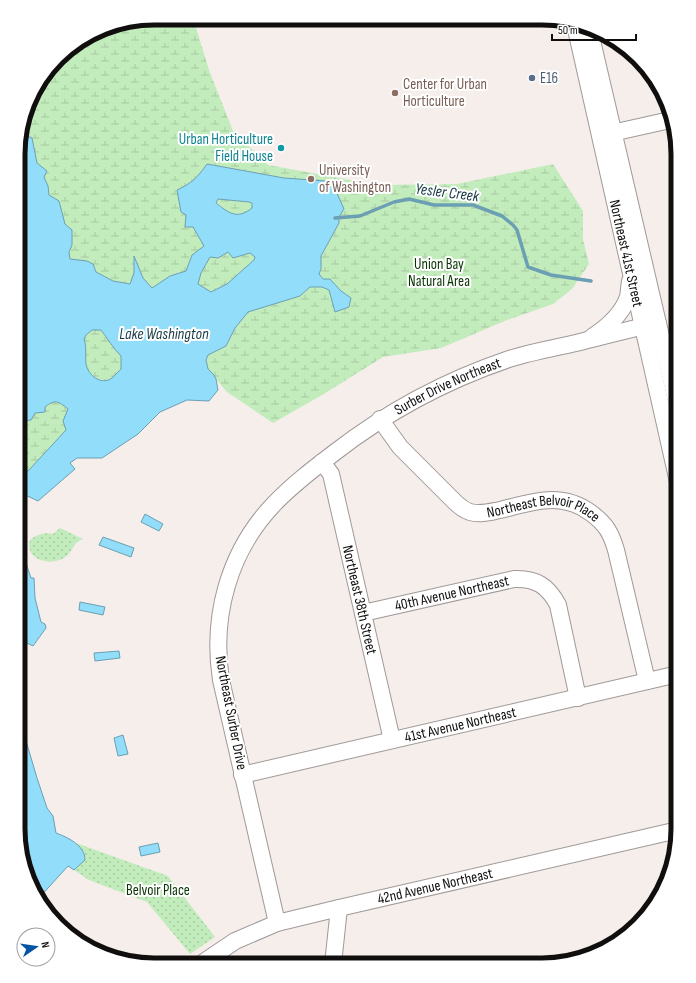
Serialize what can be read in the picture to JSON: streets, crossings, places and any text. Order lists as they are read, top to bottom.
{
  "streets": {
    "street": [
      "Northeast 41st Street",
      "Surber Drive Northeast",
      "Northeast Belvoir Place",
      "40th Avenue Northeast",
      "Northeast 38th Street",
      "Northeast Surber Drive",
      "41st Avenue Northeast",
      "42nd Avenue Northeast"
    ]
  },
  "crossings": [
    ["Northeast 41st Street", "Surber Drive Northeast"],
    ["Surber Drive Northeast", "Northeast Belvoir Place"],
    ["Surber Drive Northeast", "Northeast 38th Street"],
    ["Surber Drive Northeast", "Northeast Surber Drive"],
    ["Northeast Belvoir Place", "41st Avenue Northeast"],
    ["40th Avenue Northeast", "Northeast 38th Street"],
    ["40th Avenue Northeast", "41st Avenue Northeast"],
    ["Northeast 38th Street", "Northeast Surber Drive"],
    ["Northeast 38th Street", "41st Avenue Northeast"],
    ["Northeast Surber Drive", "41st Avenue Northeast"],
    ["Northeast Surber Drive", "42nd Avenue Northeast"]
  ],
  "water": ["Yesler Creek", "Lake Washington"],
  "parks": ["Union Bay Natural Area", "Belvoir Place"],
  "places": [
    "E16",
    "Center for Urban Horticulture",
    "Urban Horticulture Field House",
    "University of Washington"
  ],
  "scale_bar": "50 m",
  "north": "right"
}
